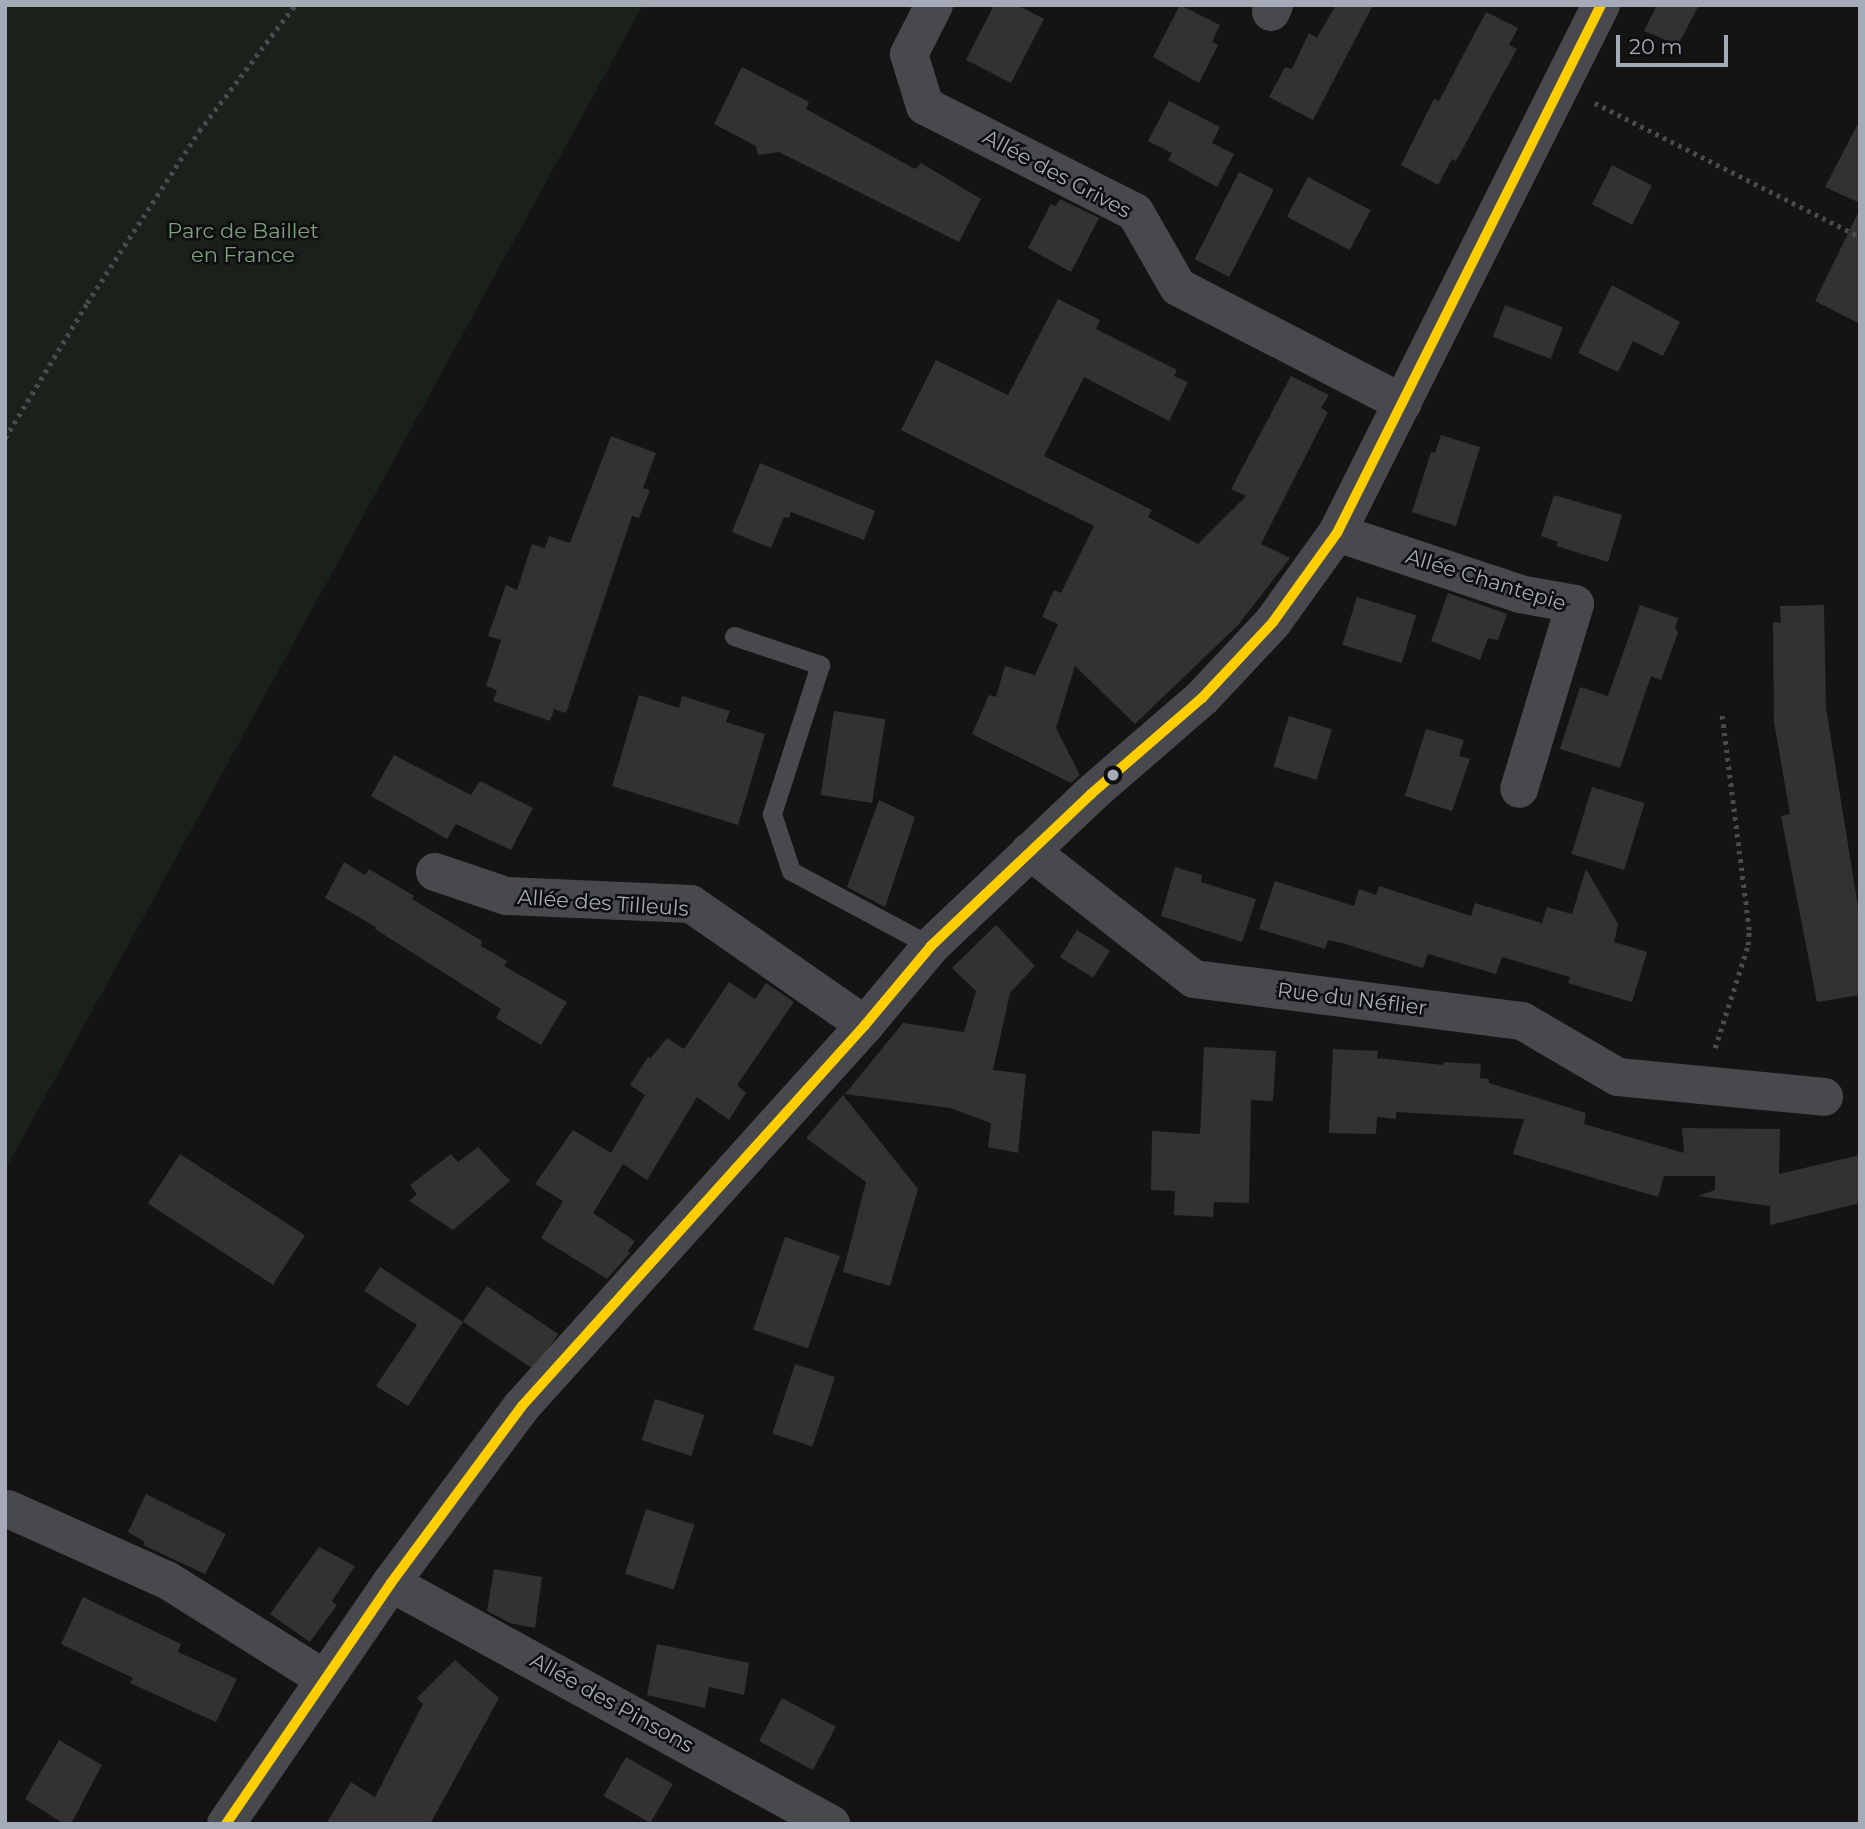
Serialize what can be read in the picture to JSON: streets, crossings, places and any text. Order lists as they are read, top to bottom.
{
  "streets": {
    "street": [
      "Allée des Grives",
      "Allée Chantepie",
      "Allée des Tilleuls",
      "Rue du Néflier",
      "Allée des Pinsons"
    ]
  },
  "parks": ["Parc de Baillet en France"],
  "scale_bar": "20 m"
}
